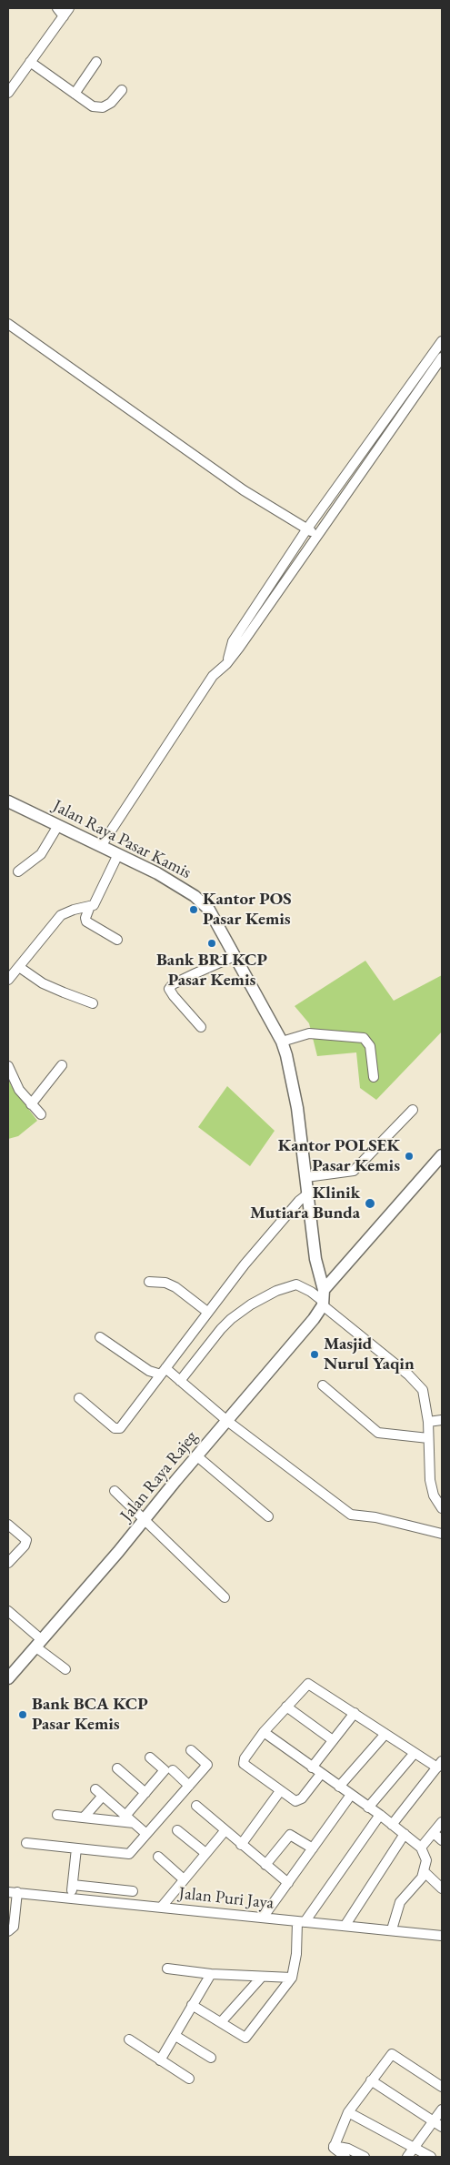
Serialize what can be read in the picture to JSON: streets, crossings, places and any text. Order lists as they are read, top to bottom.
{
  "streets": {
    "main road": ["Jalan Raya Pasar Kamis", "Jalan Raya Rajeg"],
    "street": ["Jalan Puri Jaya"]
  },
  "crossings": [
    ["Jalan Raya Pasar Kamis", "Jalan Raya Rajeg"]
  ],
  "places": [
    "Kantor POS Pasar Kemis",
    "Bank BRI KCP Pasar Kemis",
    "Kantor POLSEK Pasar Kemis",
    "Klinik Mutiara Bunda",
    "Masjid Nurul Yaqin",
    "Bank BCA KCP Pasar Kemis"
  ]
}
